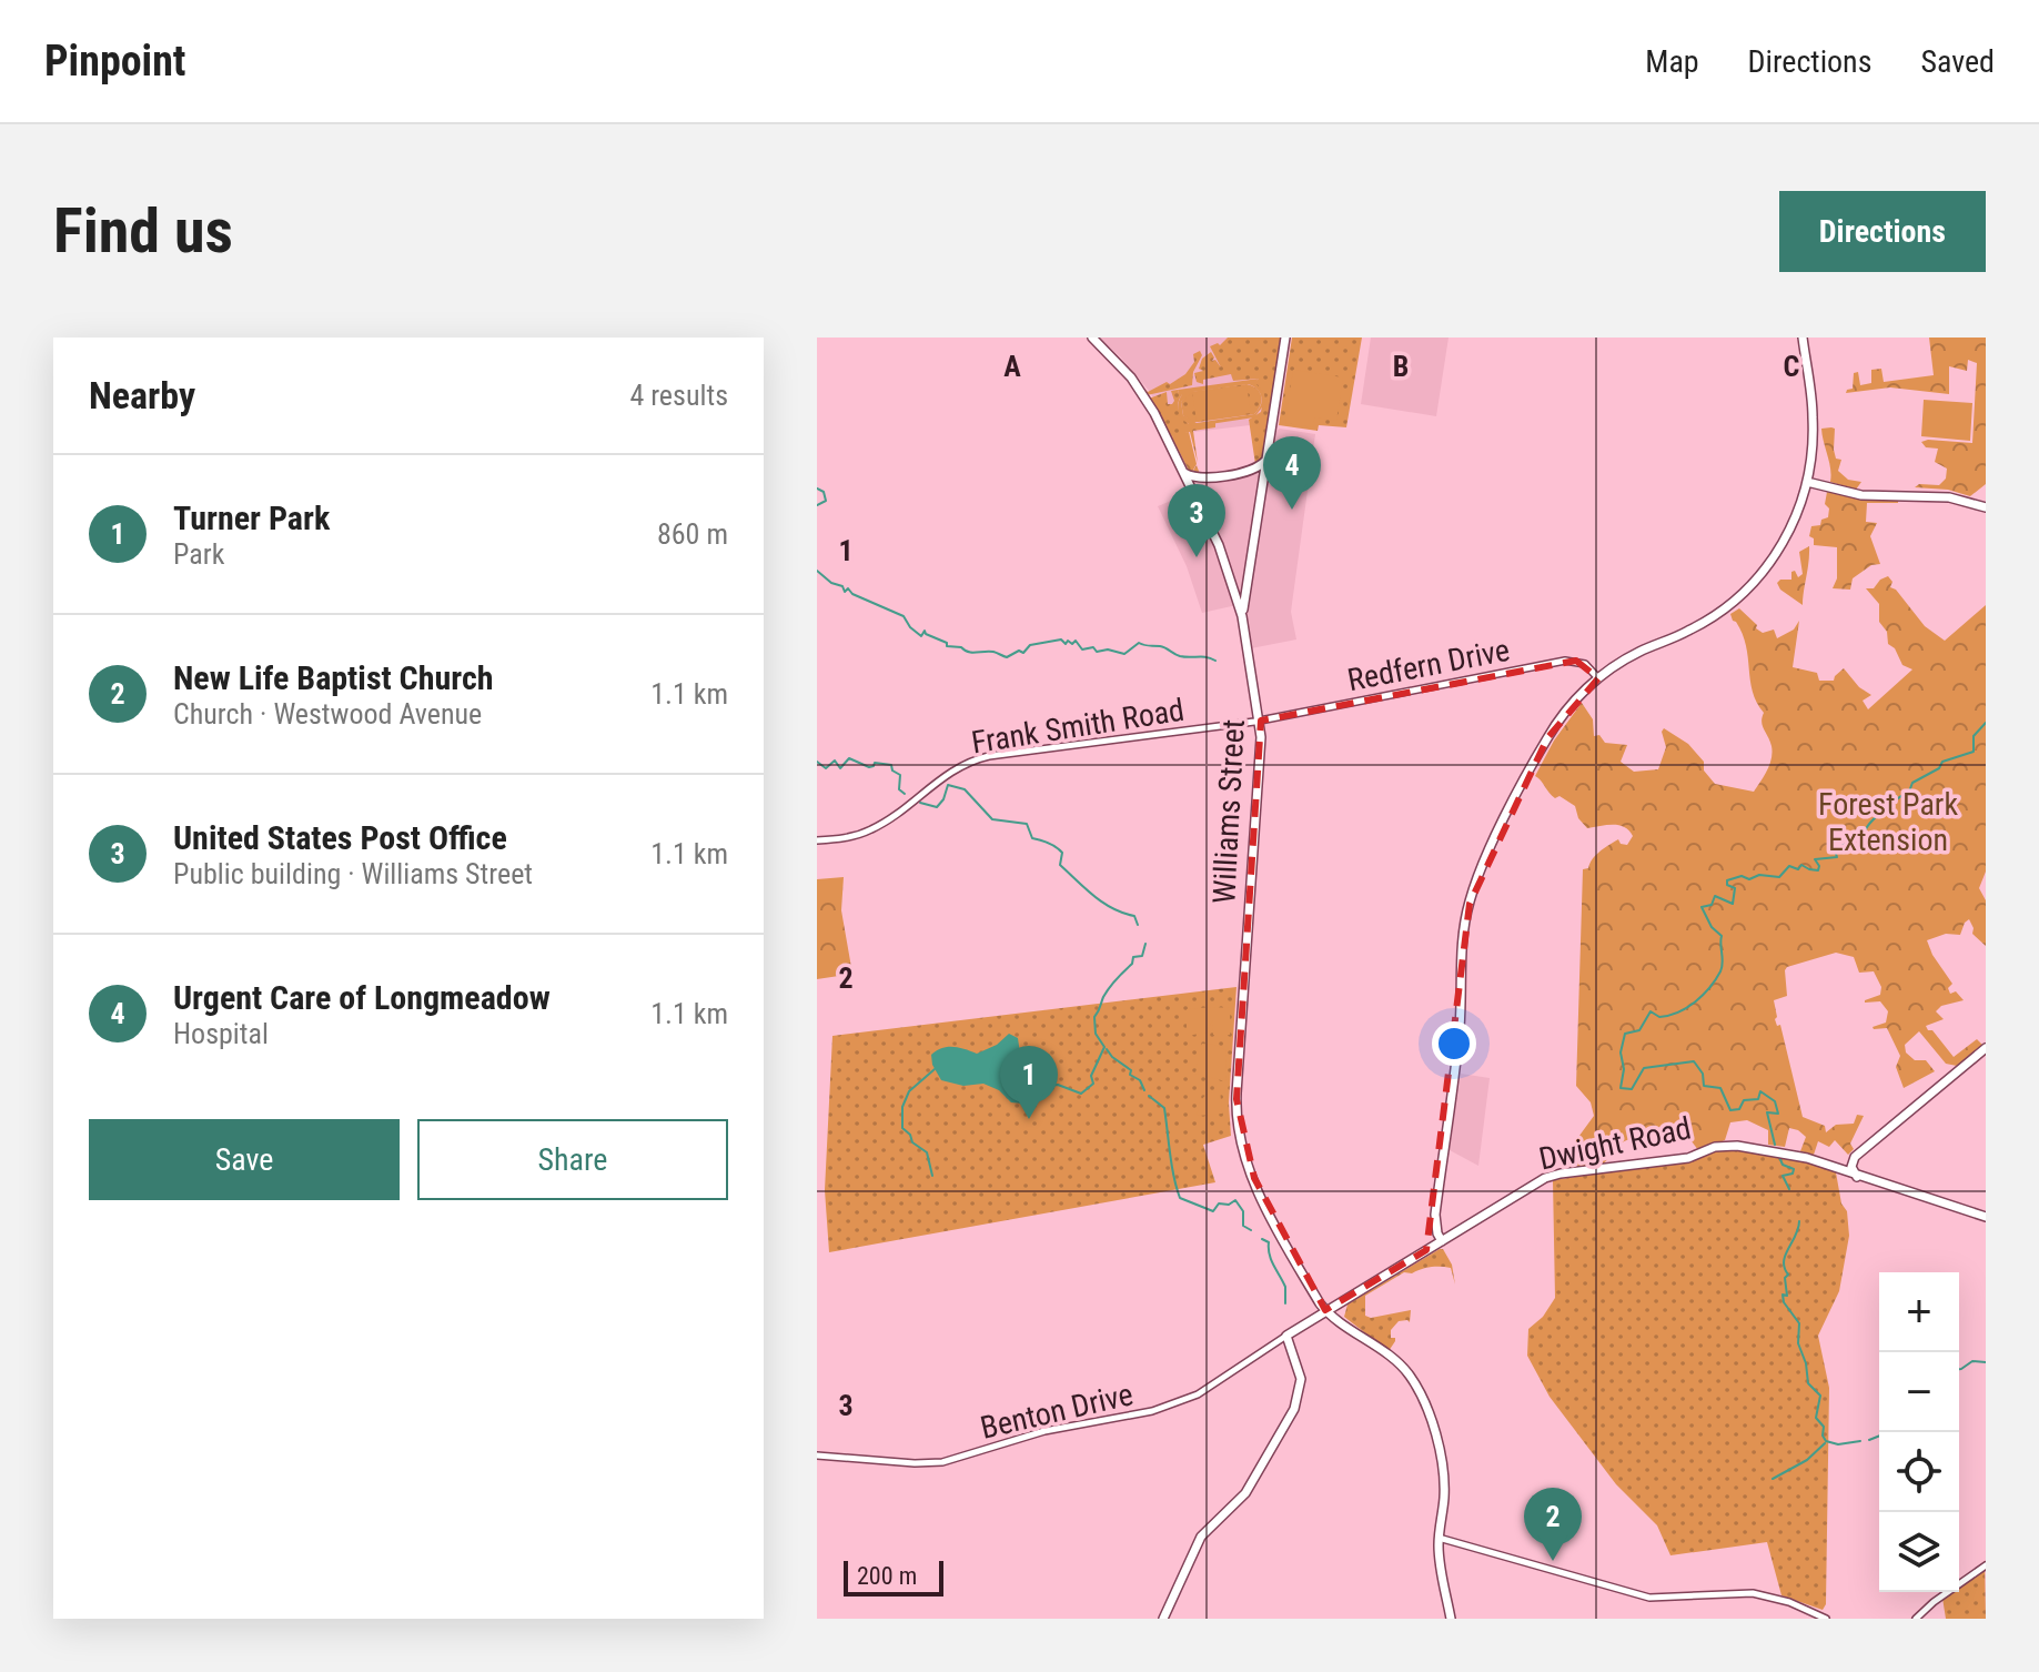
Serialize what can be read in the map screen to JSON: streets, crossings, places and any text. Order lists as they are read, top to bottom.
{
  "streets": {
    "main road": ["Williams Street", "Dwight Road"],
    "street": ["Redfern Drive", "Frank Smith Road", "Benton Drive"]
  },
  "crossings": [
    ["Redfern Drive", "Frank Smith Road"],
    ["Redfern Drive", "Williams Street"],
    ["Frank Smith Road", "Williams Street"],
    ["Williams Street", "Dwight Road"],
    ["Dwight Road", "Benton Drive"]
  ],
  "parks": ["Forest Park Extension"],
  "scale_bar": "200 m",
  "page": {
    "header": "Pinpoint",
    "nav": ["Map", "Directions", "Saved"],
    "buttons": [
      "Directions",
      ["Save", "Share"]
    ],
    "title": "Find us",
    "heading": ["Nearby", "4 results"],
    "pins": [
      "4",
      "3",
      "1",
      "2"
    ],
    "list": [
      {
        "mark": "1",
        "name": "Turner Park",
        "note": "Park",
        "value": "860 m"
      },
      {
        "mark": "2",
        "name": "New Life Baptist Church",
        "note": "Church · Westwood Avenue",
        "value": "1.1 km"
      },
      {
        "mark": "3",
        "name": "United States Post Office",
        "note": "Public building · Williams Street",
        "value": "1.1 km"
      },
      {
        "mark": "4",
        "name": "Urgent Care of Longmeadow",
        "note": "Hospital",
        "value": "1.1 km"
      }
    ],
    "map_buttons": ["+", "−"],
    "scale": "200 m"
  },
  "grid": {
    "columns": ["A", "B", "C"],
    "rows": ["1", "2", "3"]
  }
}
